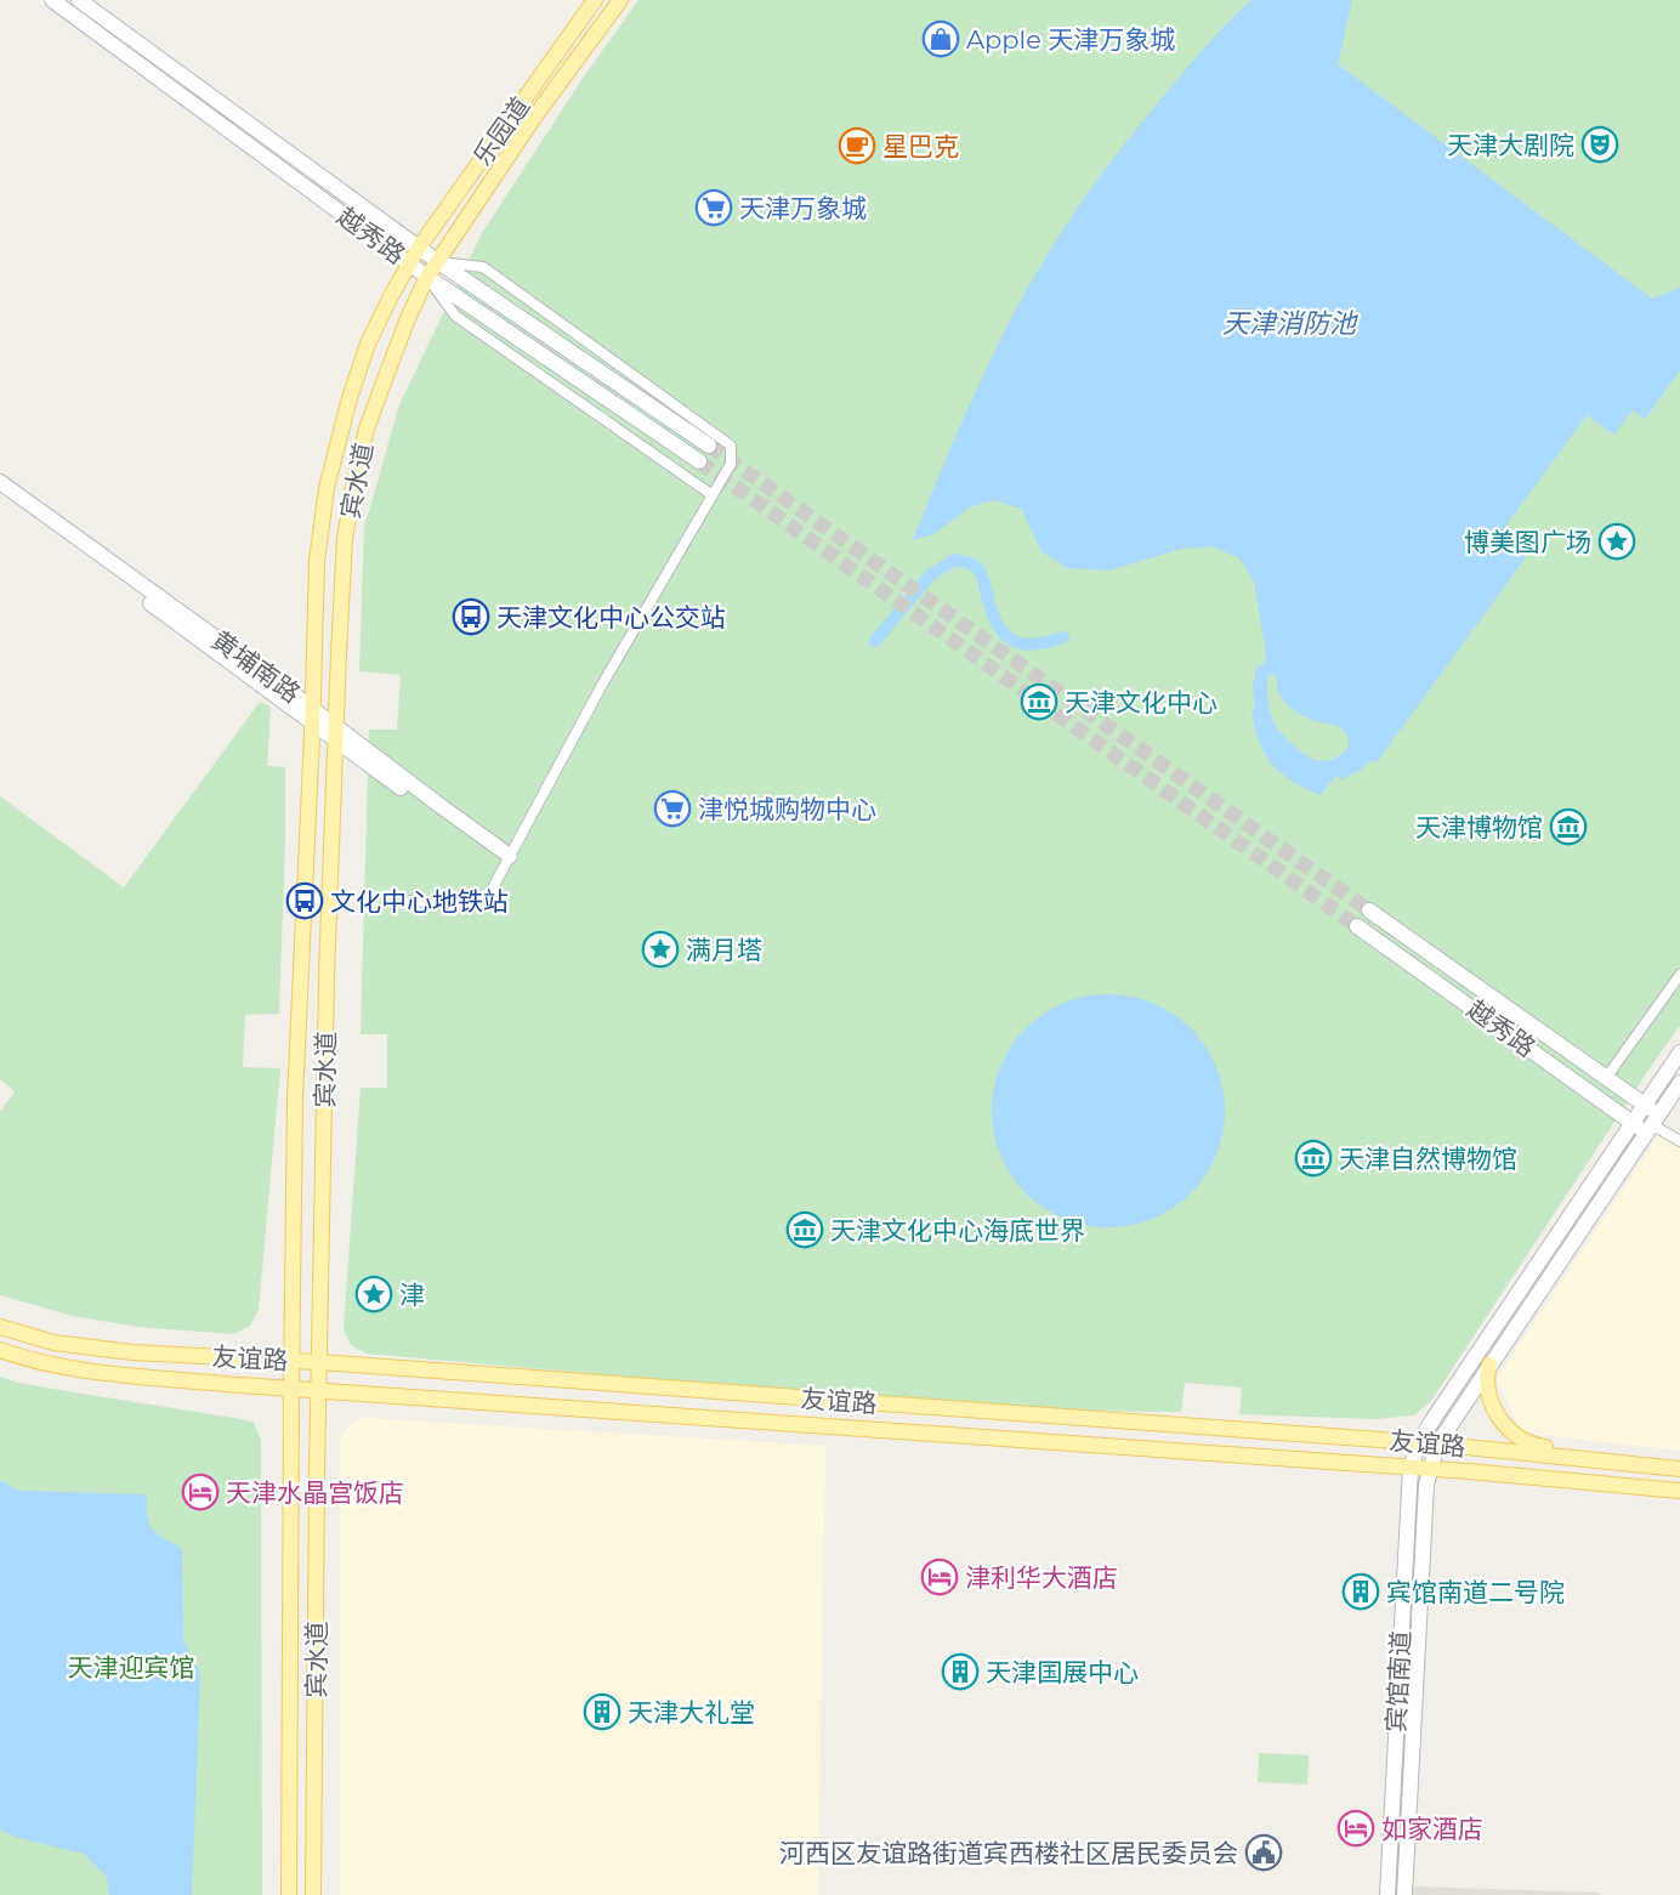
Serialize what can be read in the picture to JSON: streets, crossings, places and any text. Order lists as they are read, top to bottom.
{
  "streets": {
    "main road": ["乐园道", "宾水道", "友谊路"],
    "street": ["越秀路", "黄埔南路", "宾馆南道"]
  },
  "crossings": [
    ["乐园道", "越秀路"],
    ["乐园道", "宾水道"],
    ["越秀路", "宾水道"],
    ["越秀路", "宾馆南道"],
    ["宾水道", "黄埔南路"],
    ["宾水道", "友谊路"],
    ["友谊路", "宾馆南道"]
  ],
  "water": ["天津消防池"],
  "parks": ["天津迎宾馆"],
  "places": {
    "shop": ["Apple 天津万象城"],
    "theatre": ["天津大剧院"],
    "cafe": ["星巴克"],
    "supermarket": ["天津万象城", "津悦城购物中心"],
    "place": ["博美图广场", "满月塔", "津"],
    "bus stop": ["天津文化中心公交站", "文化中心地铁站"],
    "museum": [
      "天津文化中心",
      "天津博物馆",
      "天津自然博物馆",
      "天津文化中心海底世界"
    ],
    "hotel": ["天津水晶宫饭店", "津利华大酒店", "如家酒店"],
    "building": ["宾馆南道二号院", "天津国展中心", "天津大礼堂"],
    "public building": ["河西区友谊路街道宾西楼社区居民委员会"]
  }
}
